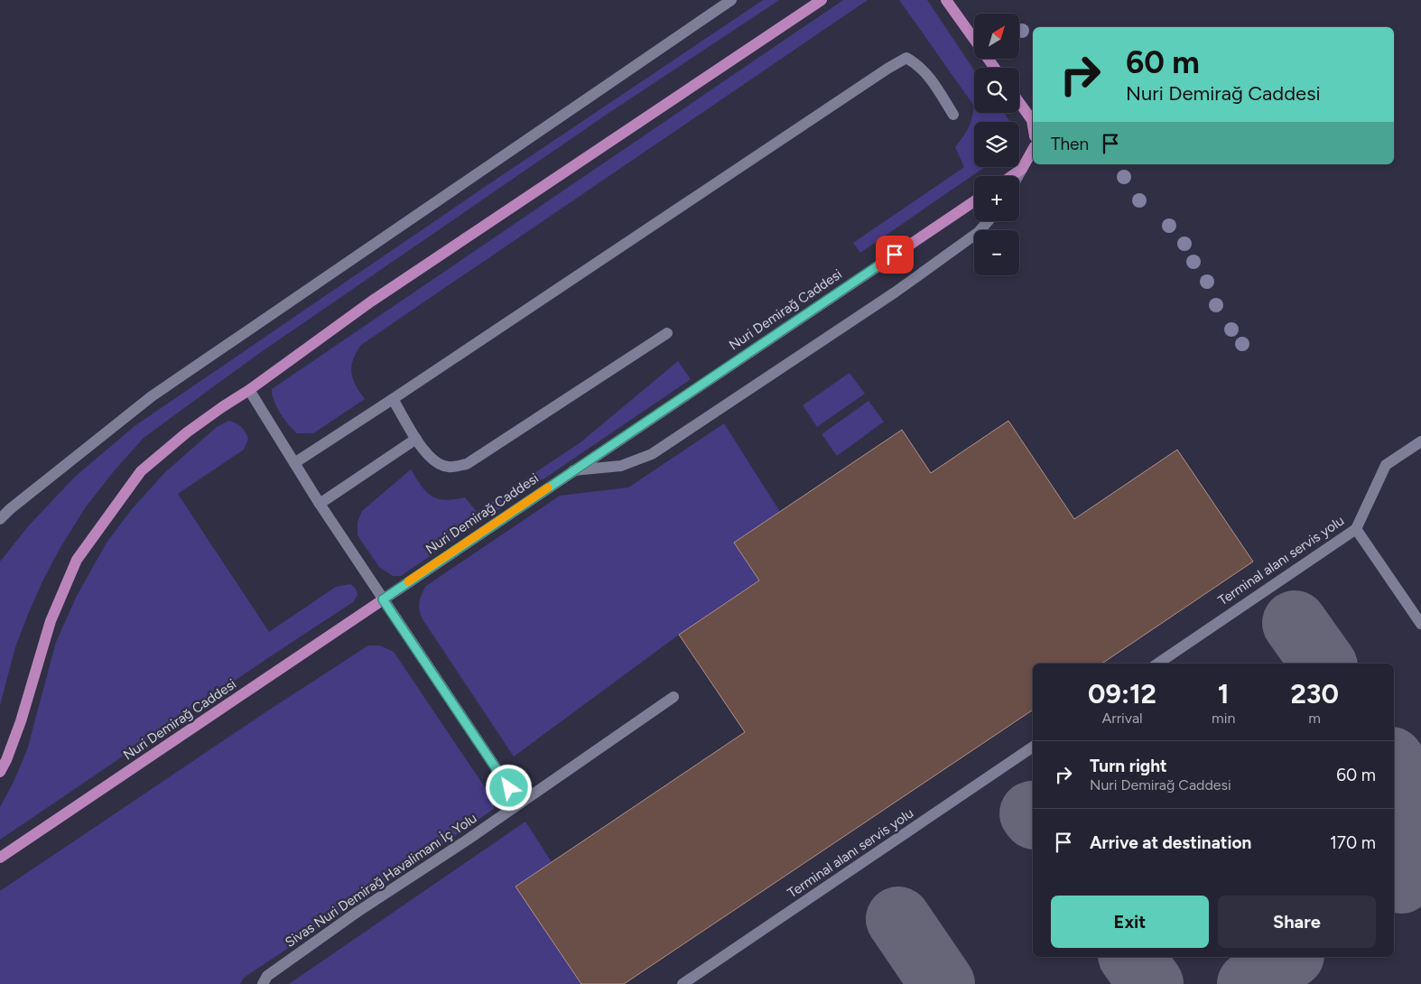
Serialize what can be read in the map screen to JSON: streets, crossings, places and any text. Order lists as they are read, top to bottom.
{
  "streets": {
    "main road": ["Nuri Demirağ Caddesi"],
    "lane": ["Terminal alanı servis yolu", "Sivas Nuri Demirağ Havalimanı İç Yolu"]
  },
  "north": "top right",
  "page": {
    "map_buttons": ["+", "−"],
    "turn": ["60 m", "Nuri Demirağ Caddesi"],
    "then": "Then",
    "eta": [
      "09:12",
      "Arrival",
      "1",
      "min",
      "230",
      "m"
    ],
    "list": [
      {
        "name": "Turn right",
        "note": "Nuri Demirağ Caddesi",
        "value": "60 m"
      },
      {
        "name": "Arrive at destination",
        "value": "170 m"
      }
    ],
    "buttons": ["Exit", "Share"]
  }
}
